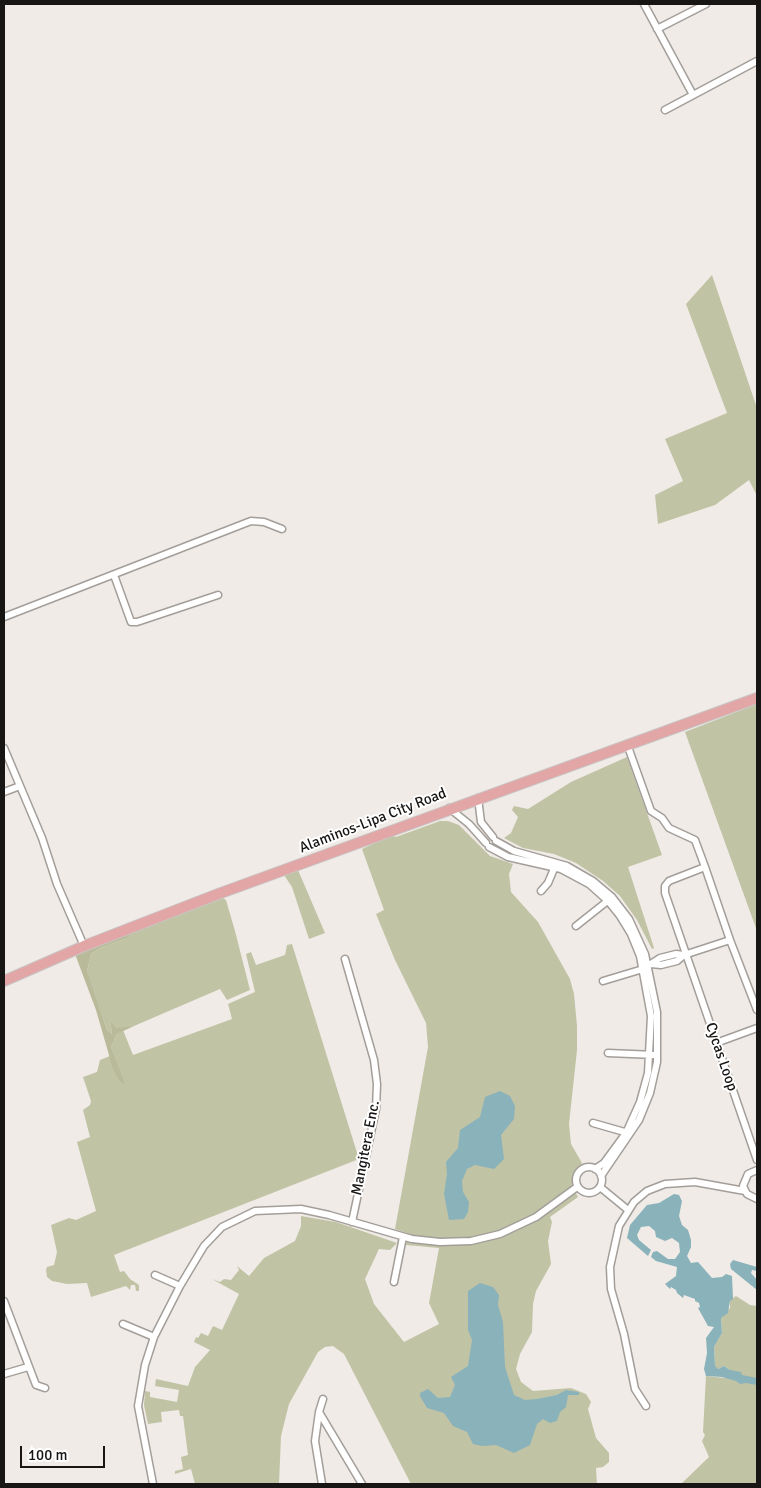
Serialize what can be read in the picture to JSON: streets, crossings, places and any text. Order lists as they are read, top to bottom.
{
  "streets": {
    "main road": ["Alaminos-Lipa City Road"],
    "street": ["Cycas Loop", "Mangitera Enc."]
  },
  "scale_bar": "100 m"
}
